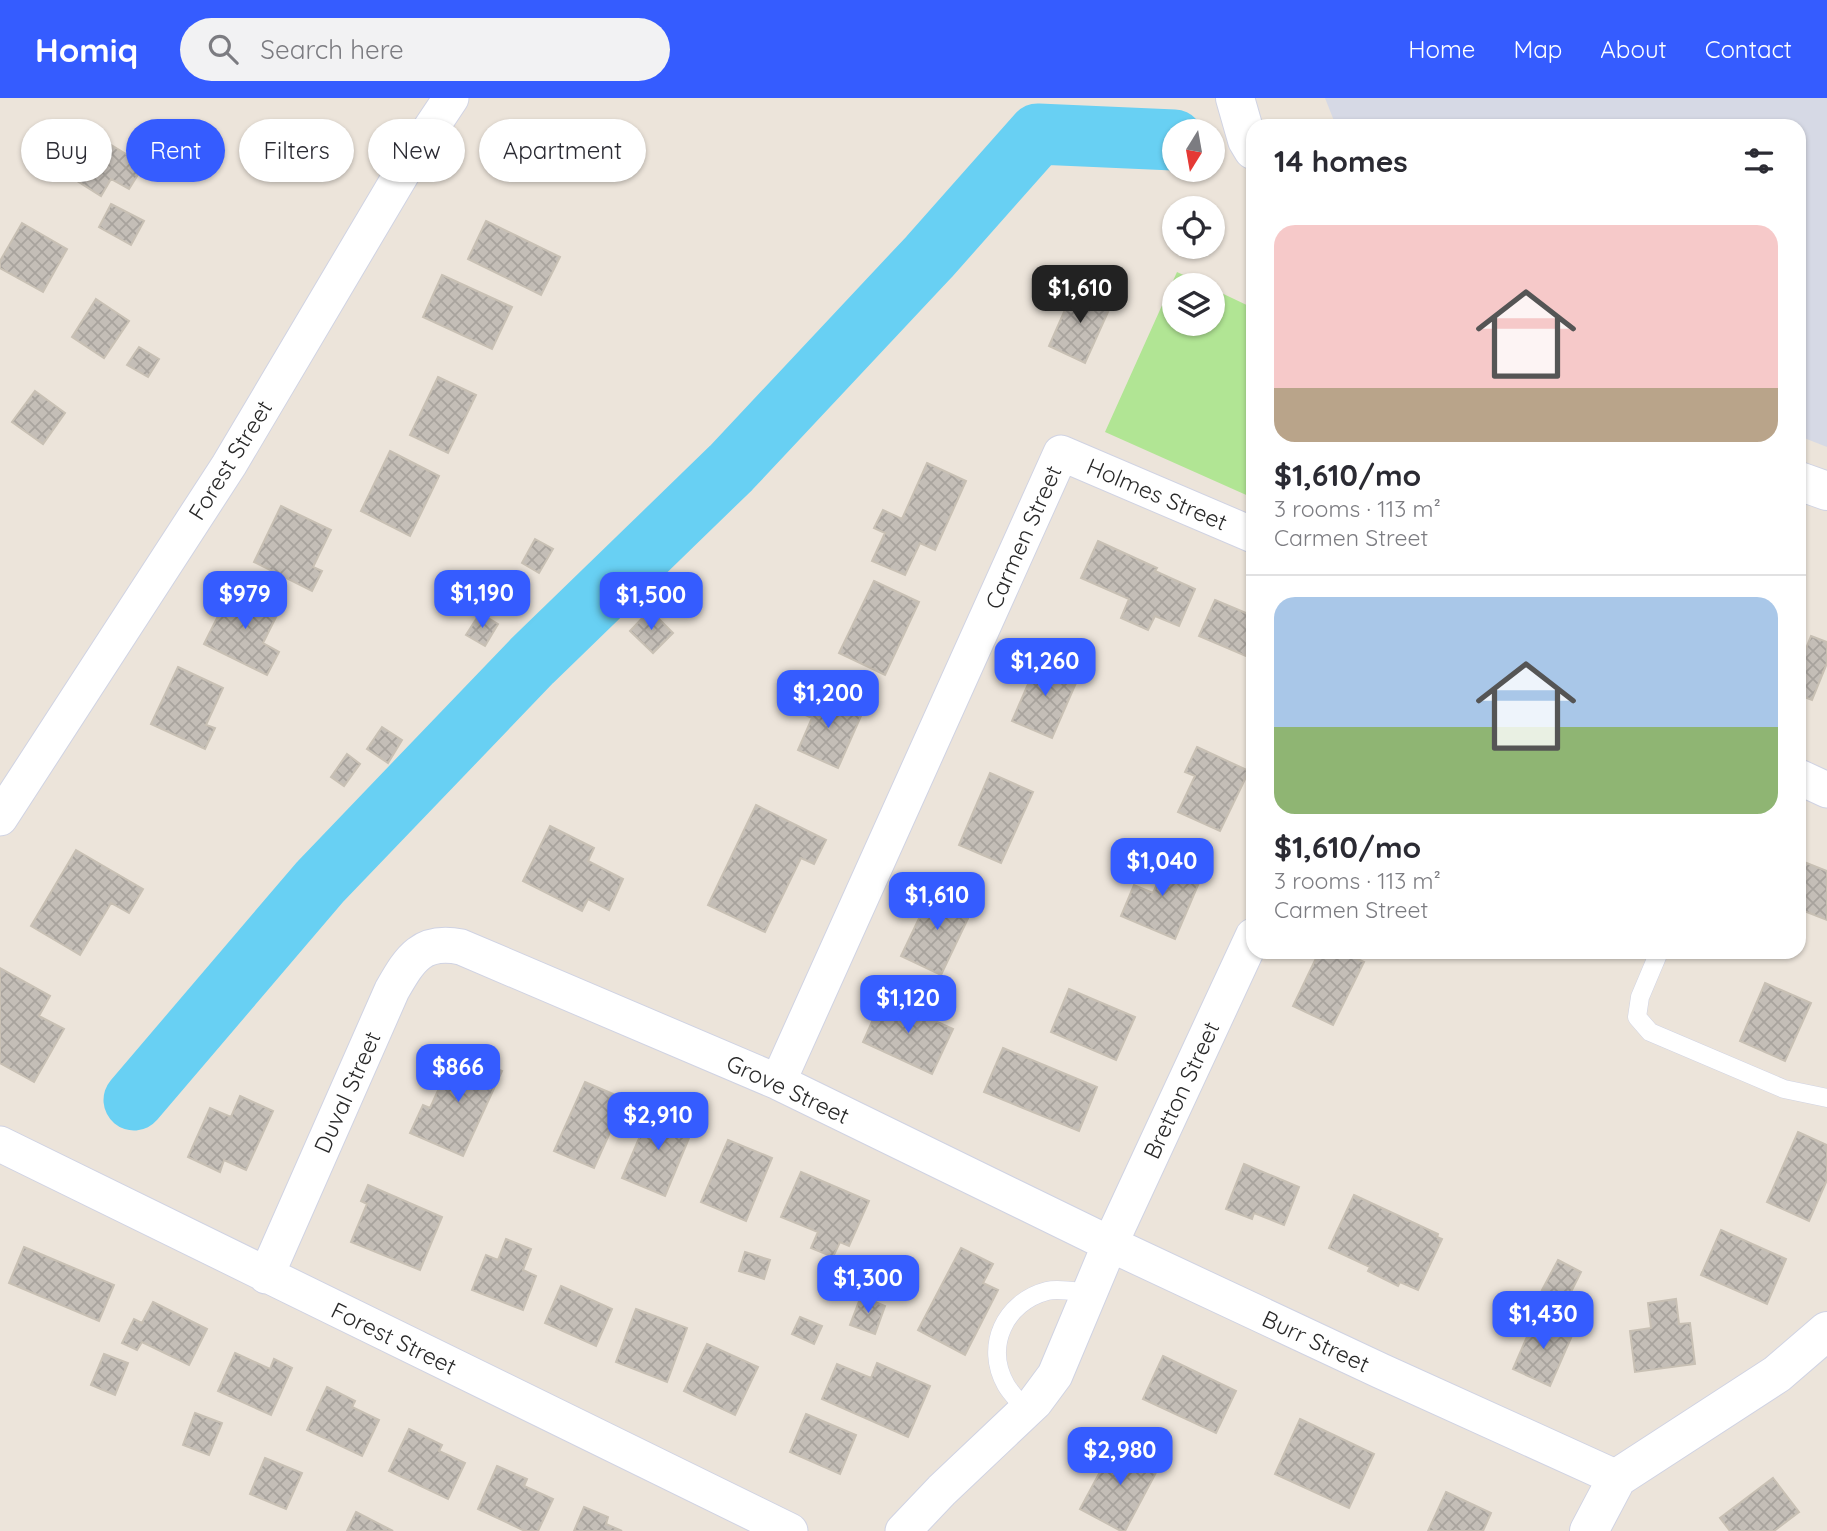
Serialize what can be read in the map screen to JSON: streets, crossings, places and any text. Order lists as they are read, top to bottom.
{
  "streets": {
    "street": [
      "Forest Street",
      "Holmes Street",
      "Carmen Street",
      "Grove Street",
      "Bretton Street",
      "Duval Street",
      "Burr Street"
    ]
  },
  "crossings": [
    ["Forest Street", "Duval Street"],
    ["Holmes Street", "Carmen Street"],
    ["Carmen Street", "Grove Street"],
    ["Grove Street", "Bretton Street"],
    ["Grove Street", "Duval Street"],
    ["Grove Street", "Burr Street"],
    ["Bretton Street", "Burr Street"]
  ],
  "north": "bottom",
  "page": {
    "header": "Homiq",
    "search": "Search here",
    "nav": [
      "Home",
      "Map",
      "About",
      "Contact"
    ],
    "chip": [
      "Buy",
      "Rent",
      "Filters",
      "New",
      "Apartment"
    ],
    "heading": "14 homes",
    "list": [
      {
        "name": "$1,610/mo",
        "note": "3 rooms · 113 m² · Carmen Street"
      },
      {
        "name": "$1,610/mo",
        "note": "3 rooms · 113 m² · Carmen Street"
      }
    ],
    "price": [
      "$1,610",
      "$1,190",
      "$979",
      "$1,500",
      "$1,260",
      "$1,200",
      "$1,040",
      "$1,610",
      "$1,120",
      "$866",
      "$2,910",
      "$1,300",
      "$1,430",
      "$2,980"
    ]
  }
}
